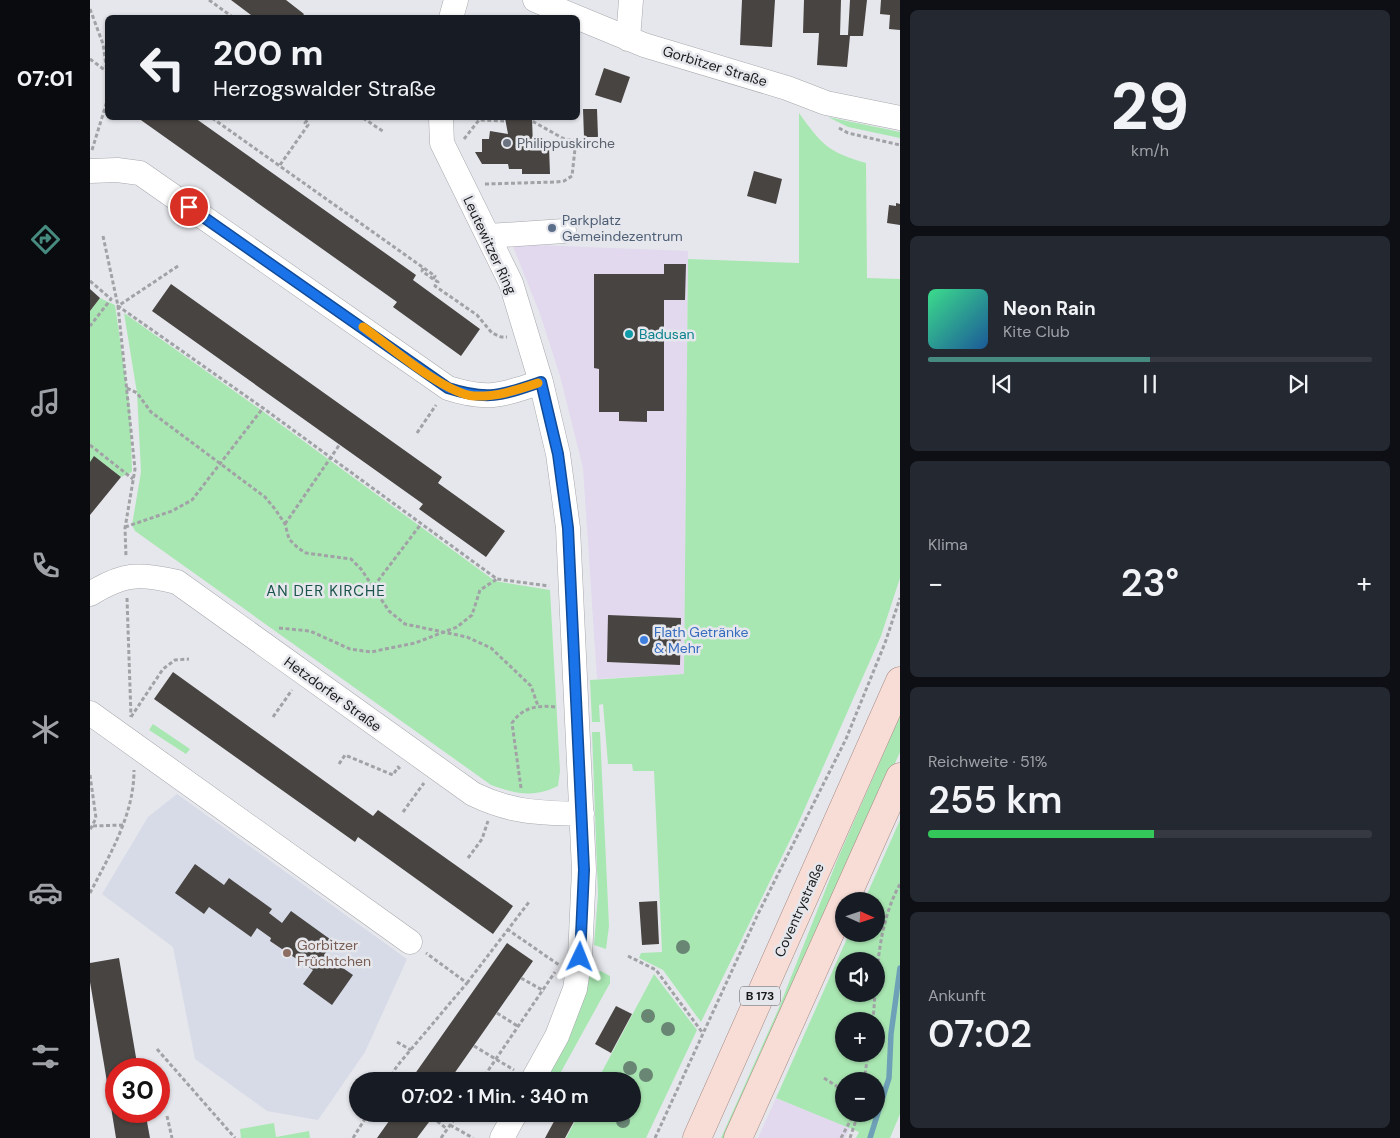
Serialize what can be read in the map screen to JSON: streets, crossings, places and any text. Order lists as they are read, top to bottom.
{
  "streets": {
    "main road": ["Coventrystraße", "B 173"],
    "street": ["Gorbitzer Straße", "Leutewitzer Ring", "Hetzdorfer Straße"]
  },
  "crossings": [
    ["Leutewitzer Ring", "Hetzdorfer Straße"]
  ],
  "districts": ["AN DER KIRCHE"],
  "places": [
    "Philippuskirche",
    "Parkplatz Gemeindezentrum",
    "Badusan",
    "Flath Getränke & Mehr",
    "Gorbitzer Früchtchen"
  ],
  "north": "right",
  "page": {
    "tabs": "07:01",
    "tile": [
      ["29", "km/h"],
      "Klima",
      ["Reichweite · 51%", "255 km"],
      ["Ankunft", "07:02"]
    ],
    "turn": ["200 m", "Herzogswalder Straße"],
    "song": ["Neon Rain", "Kite Club"],
    "heat": ["−", "23°", "+"],
    "map_buttons": ["+", "−"],
    "limit": "30",
    "trip": "07:02 · 1 Min. · 340 m"
  }
}
